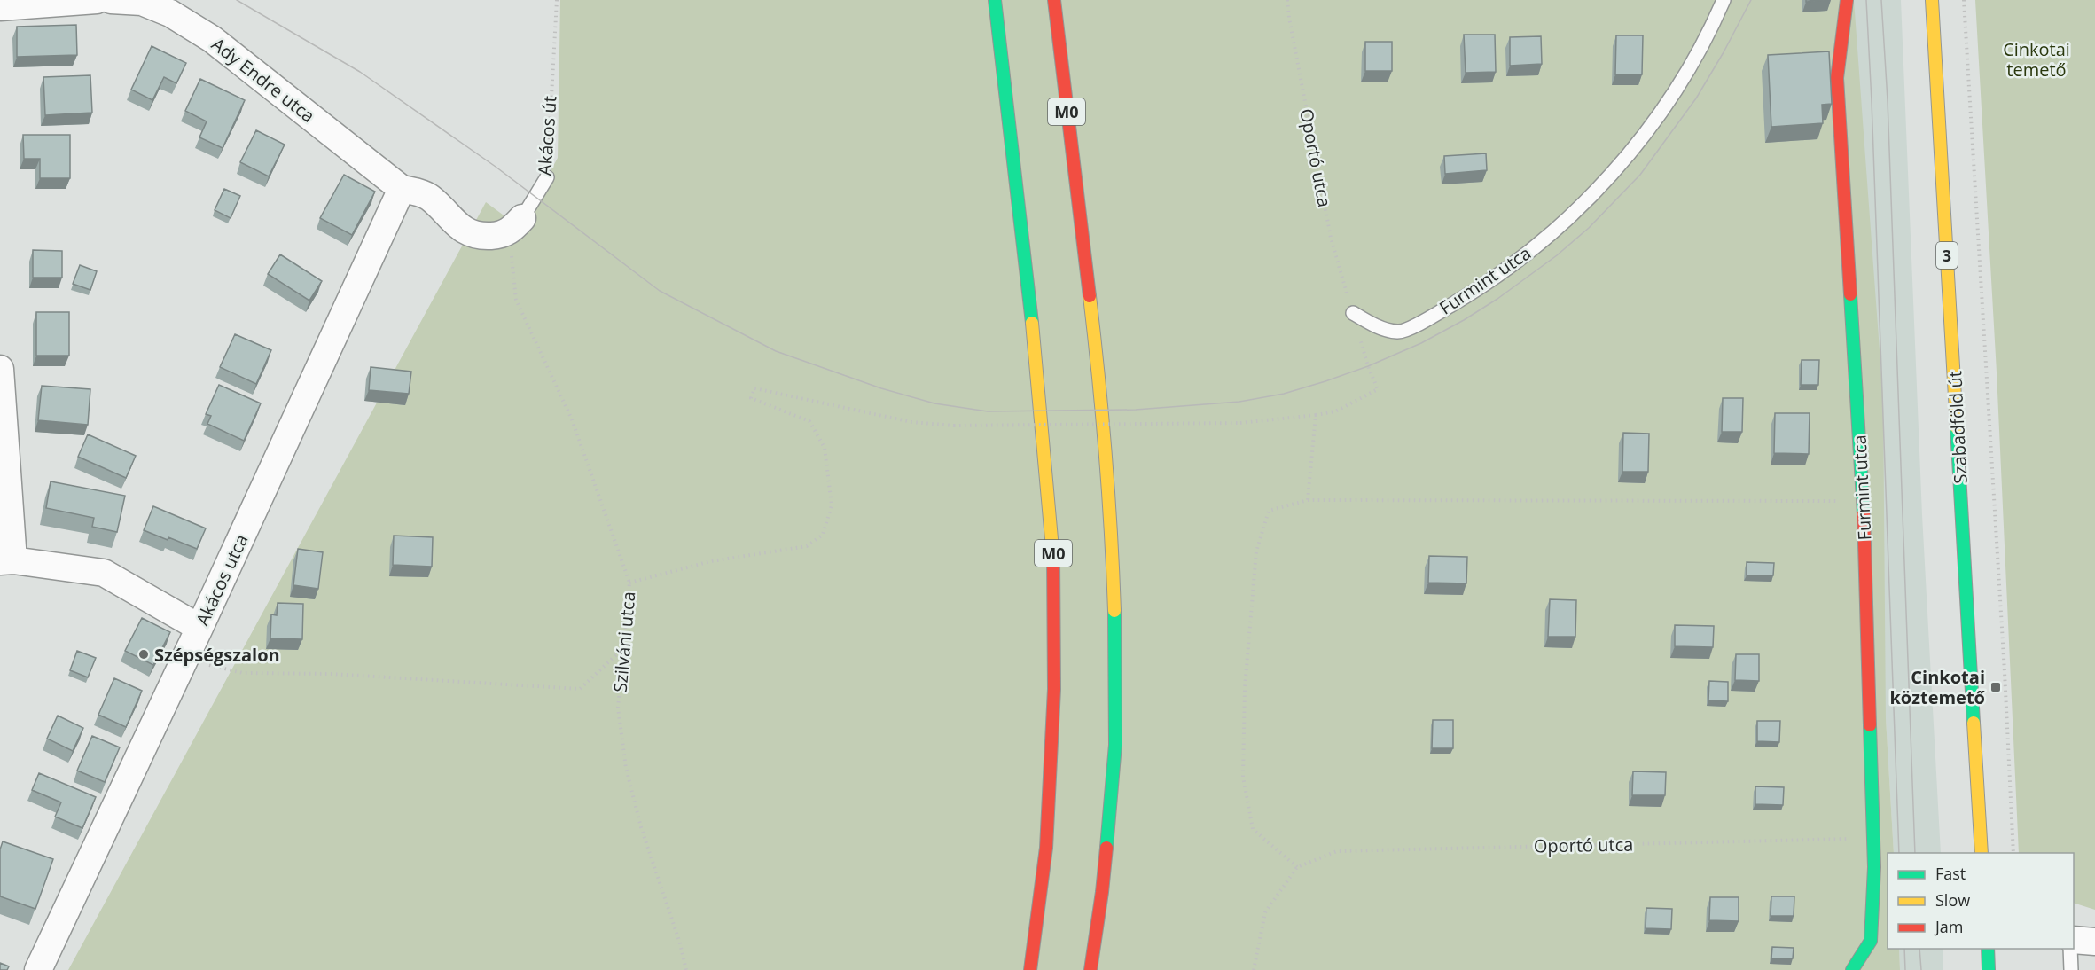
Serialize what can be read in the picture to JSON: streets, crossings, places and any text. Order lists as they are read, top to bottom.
{
  "streets": {
    "main road": [
      "M0",
      "3",
      "Furmint utca",
      "Szabadföld út"
    ],
    "street": ["Ady Endre utca", "Akácos utca"],
    "lane": ["Akácos út"],
    "path": ["Oportó utca", "Szilváni utca"]
  },
  "crossings": [
    ["Ady Endre utca", "Akácos utca"],
    ["Akácos út", "Szilváni utca"],
    ["Oportó utca", "Furmint utca"]
  ],
  "parks": ["Cinkotai temető"],
  "places": {
    "other": ["Szépségszalon"],
    "transit": ["Cinkotai köztemető"]
  },
  "legend": ["Fast", "Slow", "Jam"]
}
